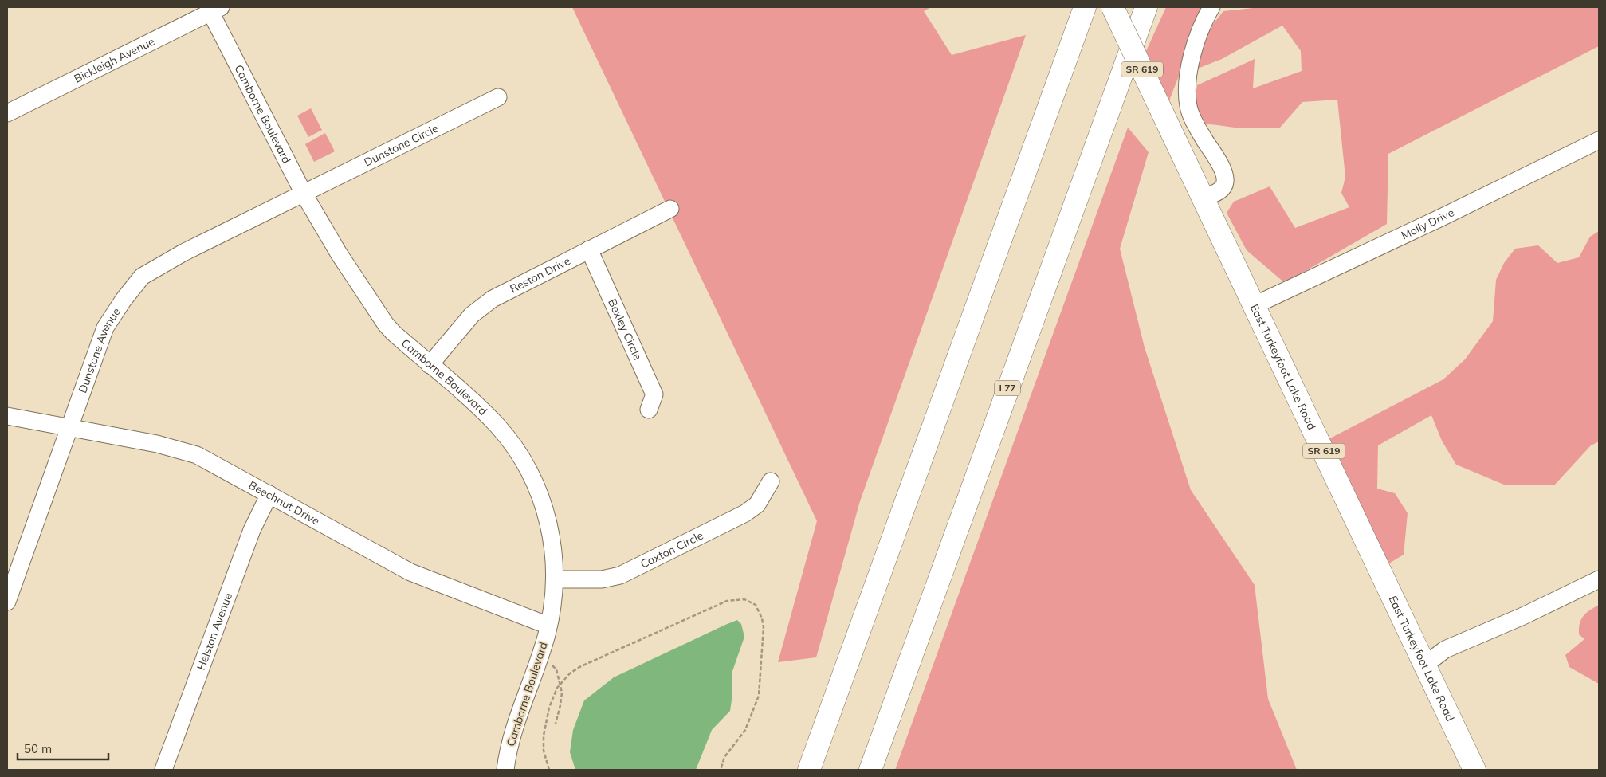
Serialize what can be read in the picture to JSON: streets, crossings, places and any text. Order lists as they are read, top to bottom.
{
  "streets": {
    "main road": ["SR 619", "East Turkeyfoot Lake Road", "I 77"],
    "street": [
      "Bickleigh Avenue",
      "Camborne Boulevard",
      "Dunstone Circle",
      "Molly Drive",
      "Reston Drive",
      "Bexley Circle",
      "Dunstone Avenue",
      "Beechnut Drive",
      "Caxton Circle",
      "Helston Avenue"
    ]
  },
  "crossings": [
    ["Bickleigh Avenue", "Camborne Boulevard"],
    ["Camborne Boulevard", "Dunstone Circle"],
    ["Camborne Boulevard", "Reston Drive"],
    ["Camborne Boulevard", "Dunstone Avenue"],
    ["Camborne Boulevard", "Beechnut Drive"],
    ["Camborne Boulevard", "Caxton Circle"],
    ["Dunstone Circle", "Dunstone Avenue"],
    ["Molly Drive", "East Turkeyfoot Lake Road"],
    ["Reston Drive", "Bexley Circle"],
    ["Dunstone Avenue", "Beechnut Drive"],
    ["Beechnut Drive", "Helston Avenue"]
  ],
  "scale_bar": "50 m"
}
